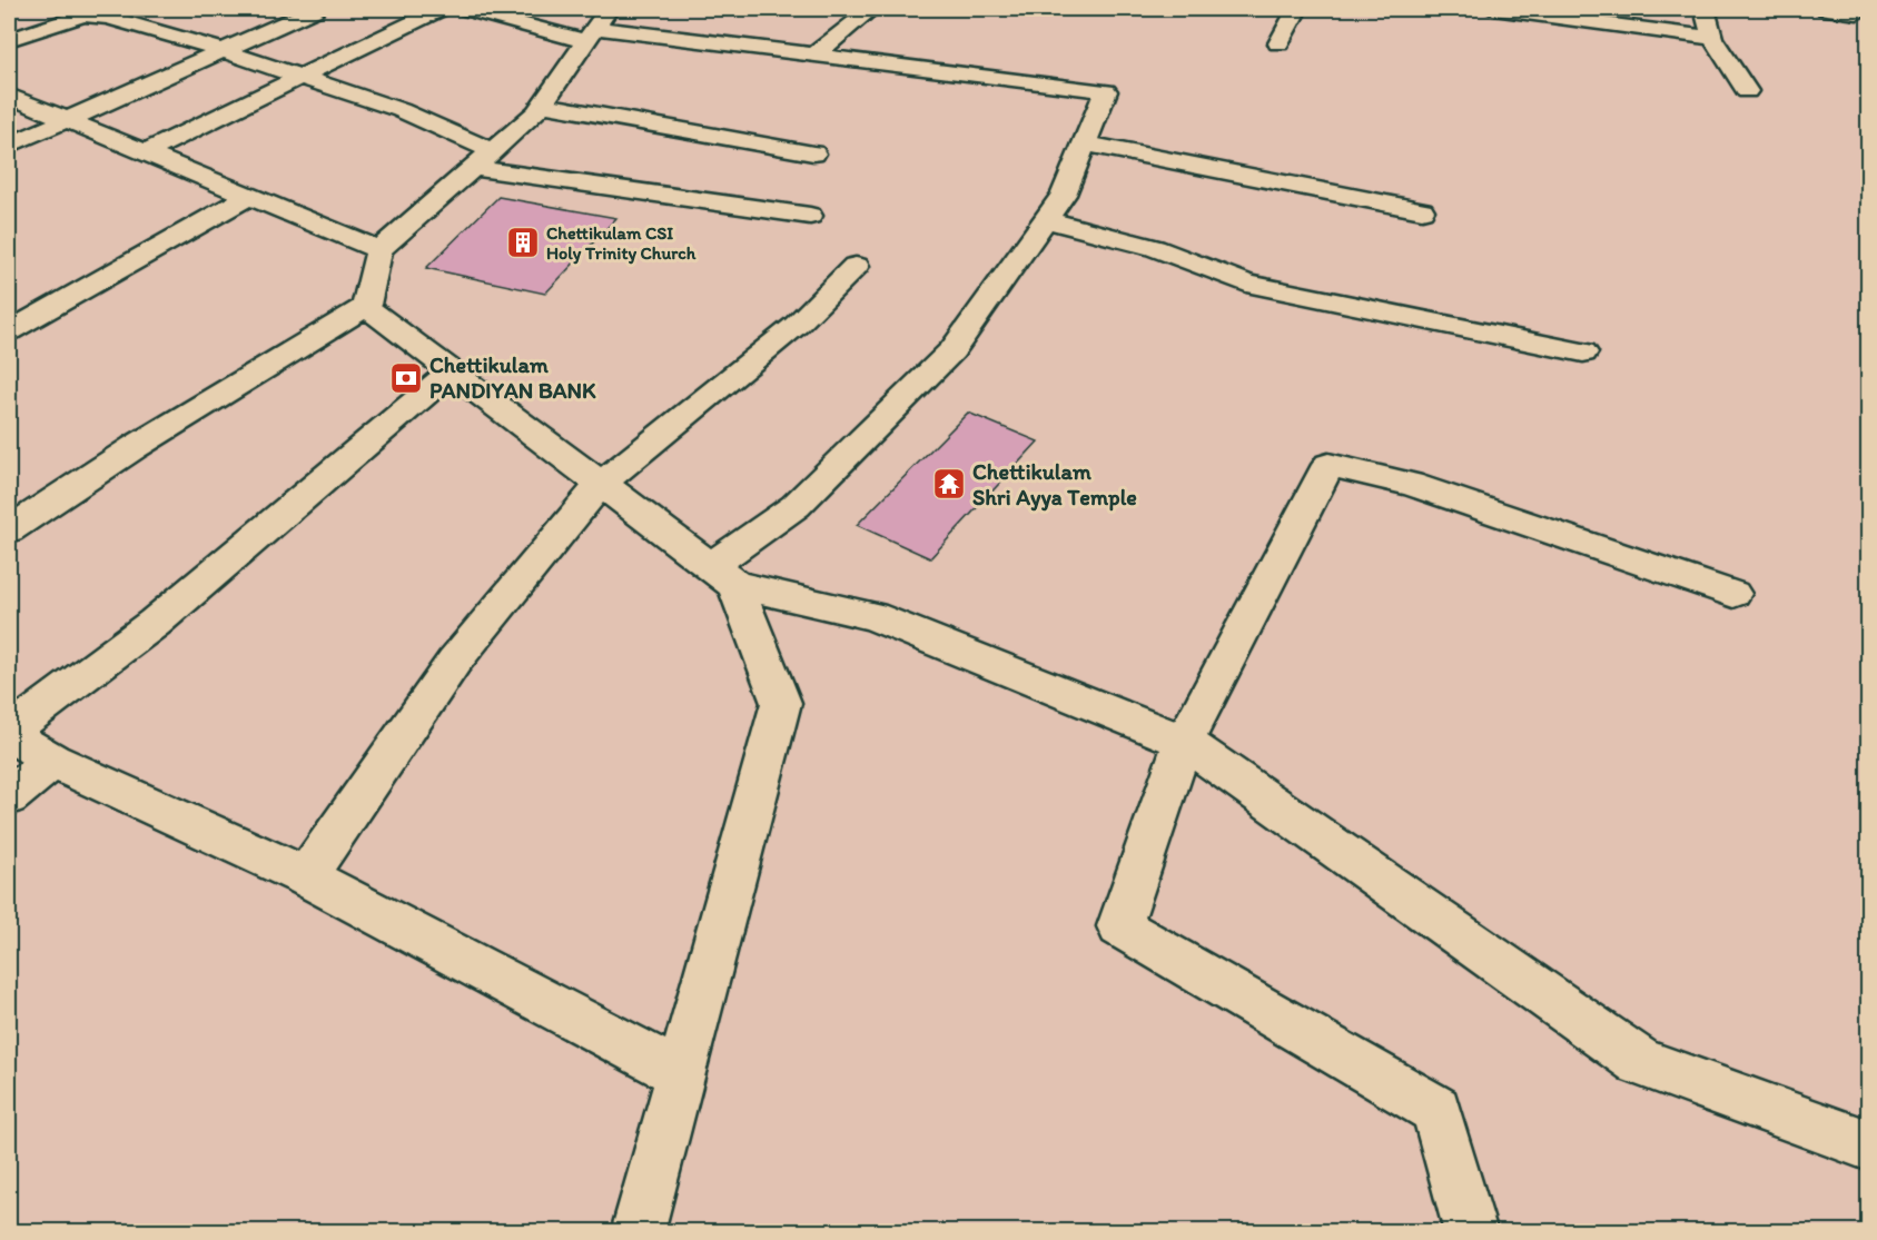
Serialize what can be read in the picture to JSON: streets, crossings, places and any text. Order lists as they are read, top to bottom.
{
  "places": {
    "building": ["Chettikulam CSI Holy Trinity Church"],
    "bank": ["Chettikulam PANDIYAN BANK"],
    "temple": ["Chettikulam Shri Ayya Temple"]
  }
}
